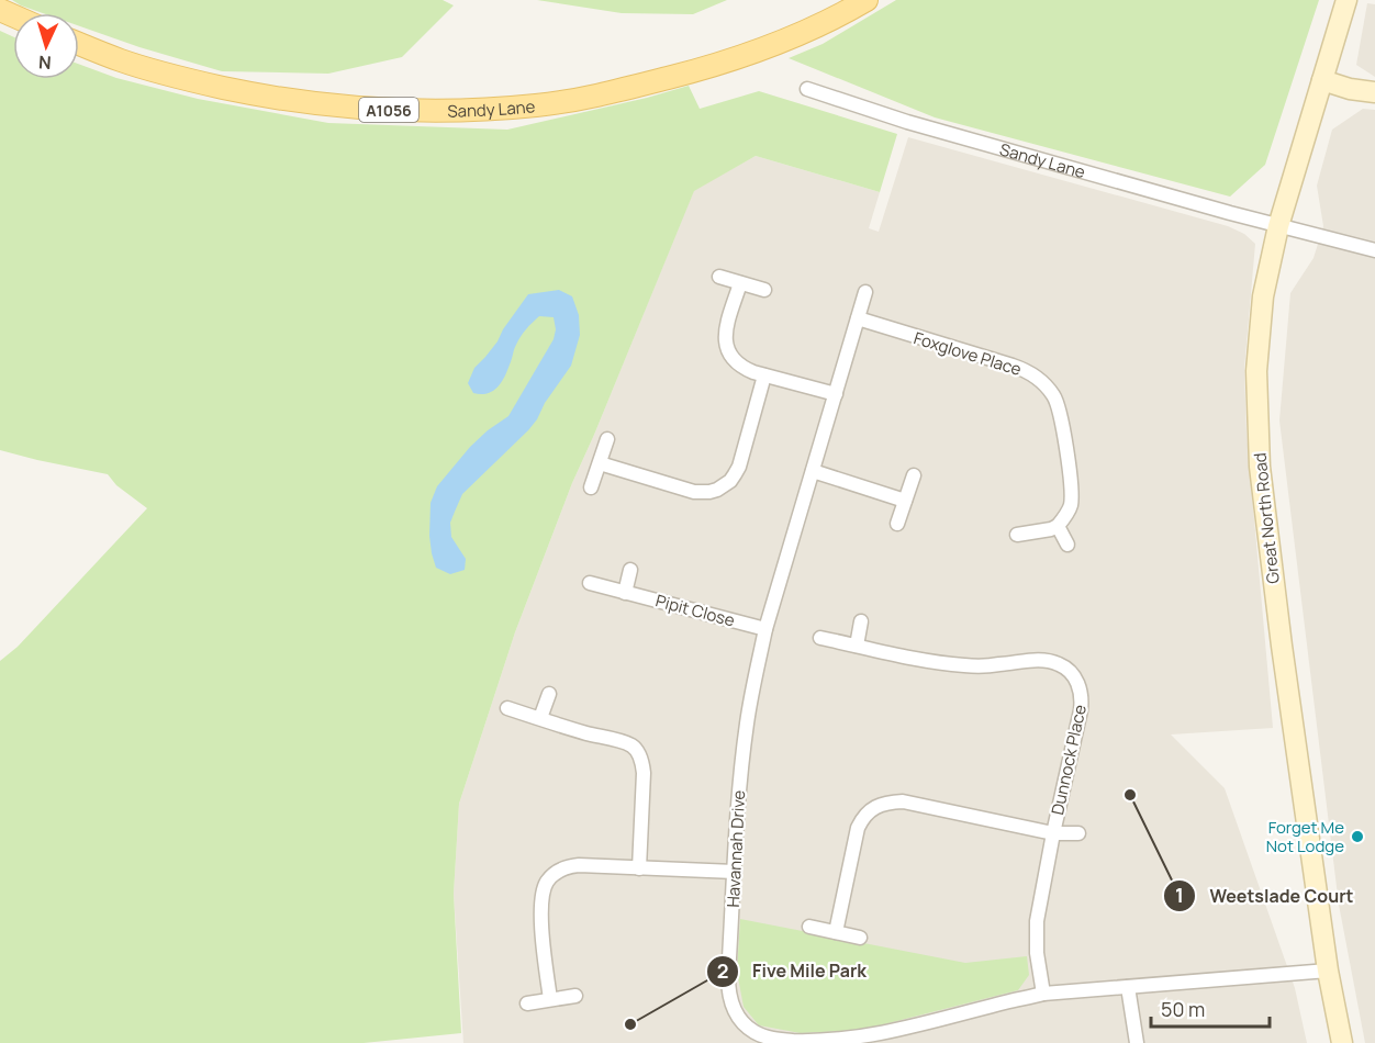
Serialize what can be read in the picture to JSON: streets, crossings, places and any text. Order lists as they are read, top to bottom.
{
  "streets": {
    "main road": ["Sandy Lane", "A1056", "Great North Road"],
    "street": [
      "Foxglove Place",
      "Pipit Close",
      "Dunnock Place",
      "Havannah Drive"
    ]
  },
  "crossings": [
    ["Sandy Lane", "Great North Road"],
    ["Foxglove Place", "Havannah Drive"],
    ["Great North Road", "Havannah Drive"],
    ["Pipit Close", "Havannah Drive"],
    ["Dunnock Place", "Havannah Drive"]
  ],
  "places": ["Weetslade Court", "Forget Me Not Lodge", "Five Mile Park"],
  "scale_bar": "50 m",
  "north": "bottom"
}
